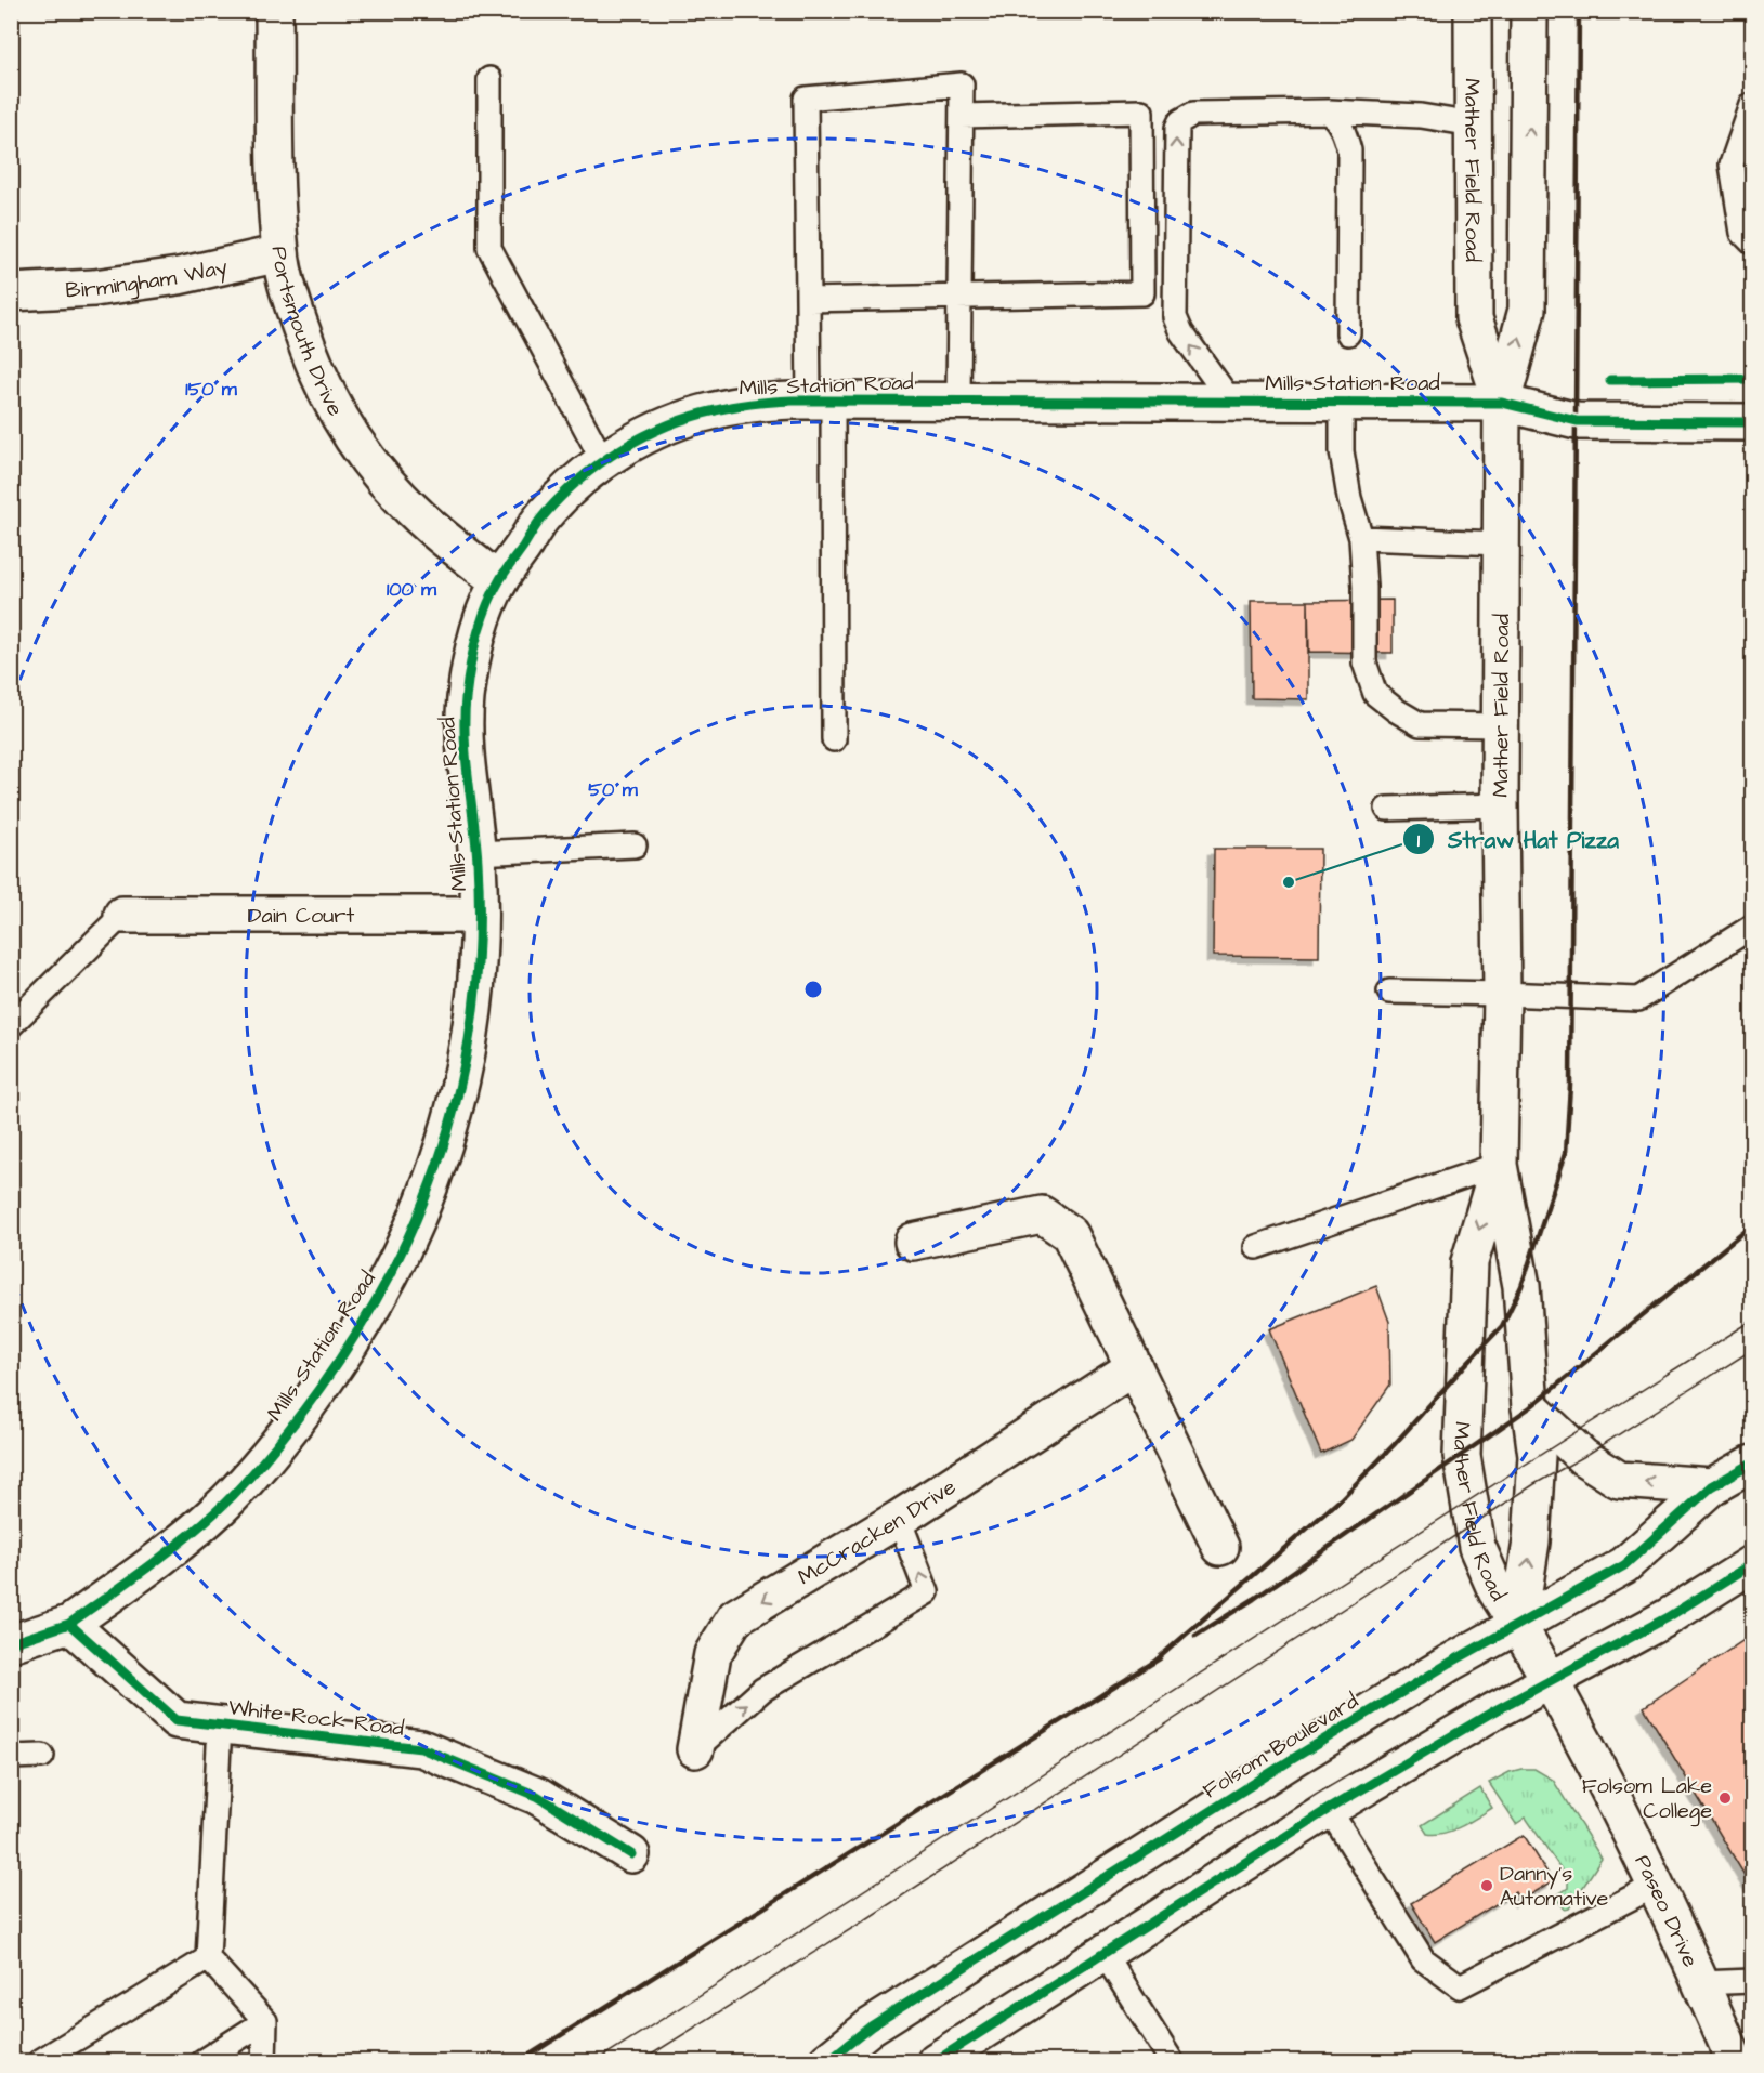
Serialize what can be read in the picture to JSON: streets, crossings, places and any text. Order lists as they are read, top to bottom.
{
  "streets": {
    "street": [
      "Mather Field Road",
      "Birmingham Way",
      "Portsmouth Drive",
      "Mills Station Road",
      "Dain Court",
      "McCracken Drive",
      "White Rock Road",
      "Folsom Boulevard",
      "Paseo Drive"
    ]
  },
  "crossings": [
    ["Mather Field Road", "Mills Station Road"],
    ["Mather Field Road", "Folsom Boulevard"],
    ["Mather Field Road", "Paseo Drive"],
    ["Birmingham Way", "Portsmouth Drive"],
    ["Portsmouth Drive", "Mills Station Road"],
    ["Mills Station Road", "Dain Court"],
    ["Mills Station Road", "White Rock Road"],
    ["Folsom Boulevard", "Paseo Drive"]
  ],
  "one_way": ["McCracken Drive"],
  "places": ["Straw Hat Pizza", "Folsom Lake College", "Danny's Automative"],
  "rings": ["150 m", "100 m", "50 m"]
}
